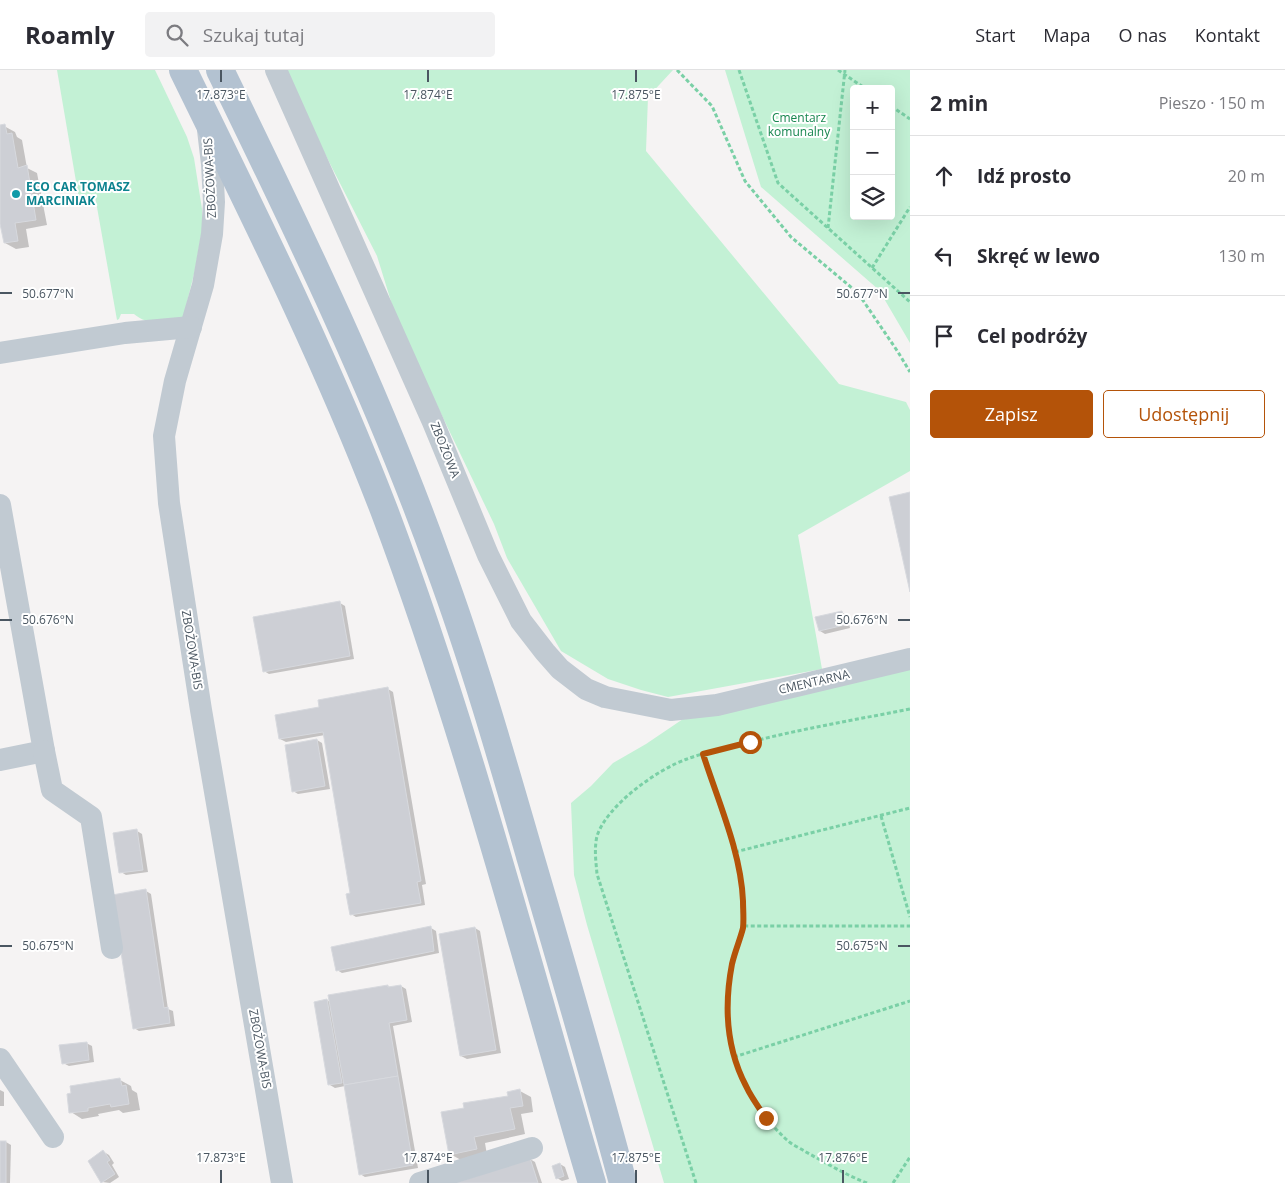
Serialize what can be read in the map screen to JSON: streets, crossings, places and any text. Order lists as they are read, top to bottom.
{
  "streets": {
    "street": ["ZBOŻOWA-BIS", "ZBOŻOWA", "CMENTARNA"]
  },
  "crossings": [
    ["ZBOŻOWA", "CMENTARNA"]
  ],
  "parks": ["Cmentarz komunalny"],
  "places": ["ECO CAR TOMASZ MARCINIAK"],
  "page": {
    "header": "Roamly",
    "search": "Szukaj tutaj",
    "nav": [
      "Start",
      "Mapa",
      "O nas",
      "Kontakt"
    ],
    "heading": ["2 min", "Pieszo · 150 m"],
    "map_buttons": ["+", "−"],
    "list": [
      ["Idź prosto", "20 m"],
      ["Skręć w lewo", "130 m"],
      "Cel podróży"
    ],
    "buttons": ["Zapisz", "Udostępnij"]
  },
  "coordinates": [
    "17.873°E",
    "17.874°E",
    "17.875°E",
    "50.677°N",
    "50.676°N",
    "50.675°N",
    "17.876°E"
  ]
}
